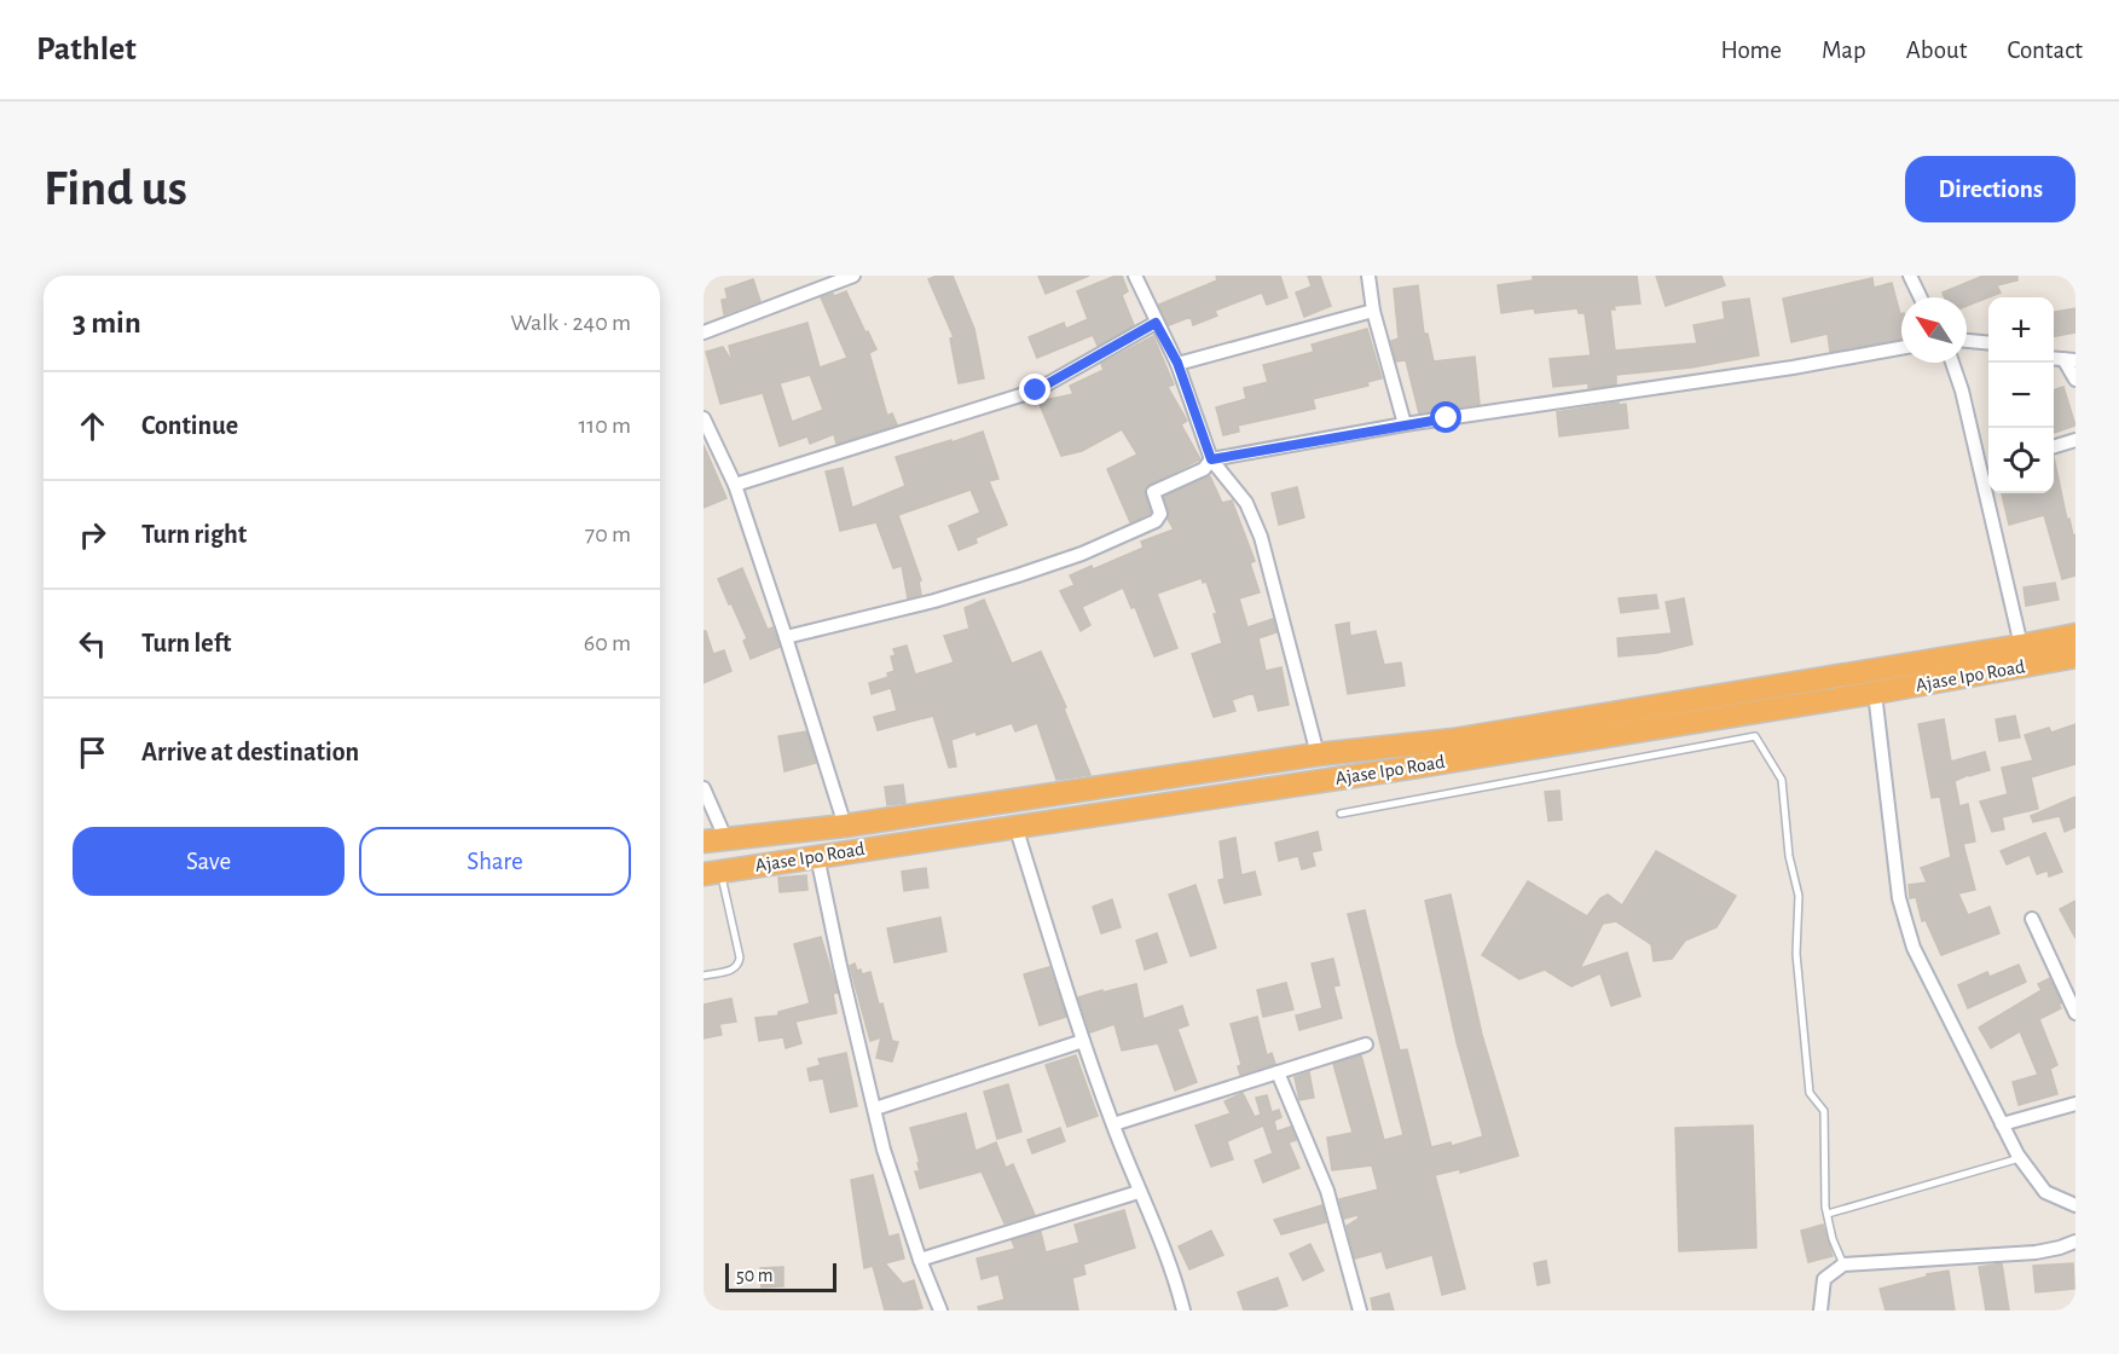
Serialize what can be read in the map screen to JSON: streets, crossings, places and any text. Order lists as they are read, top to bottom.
{
  "streets": {
    "highway": ["Ajase Ipo Road"]
  },
  "scale_bar": "50 m",
  "north": "top left",
  "page": {
    "header": "Pathlet",
    "nav": [
      "Home",
      "Map",
      "About",
      "Contact"
    ],
    "buttons": [
      "Directions",
      ["Save", "Share"]
    ],
    "title": "Find us",
    "heading": ["3 min", "Walk · 240 m"],
    "map_buttons": ["+", "−"],
    "list": [
      ["Continue", "110 m"],
      ["Turn right", "70 m"],
      ["Turn left", "60 m"],
      "Arrive at destination"
    ],
    "scale": "50 m"
  }
}
